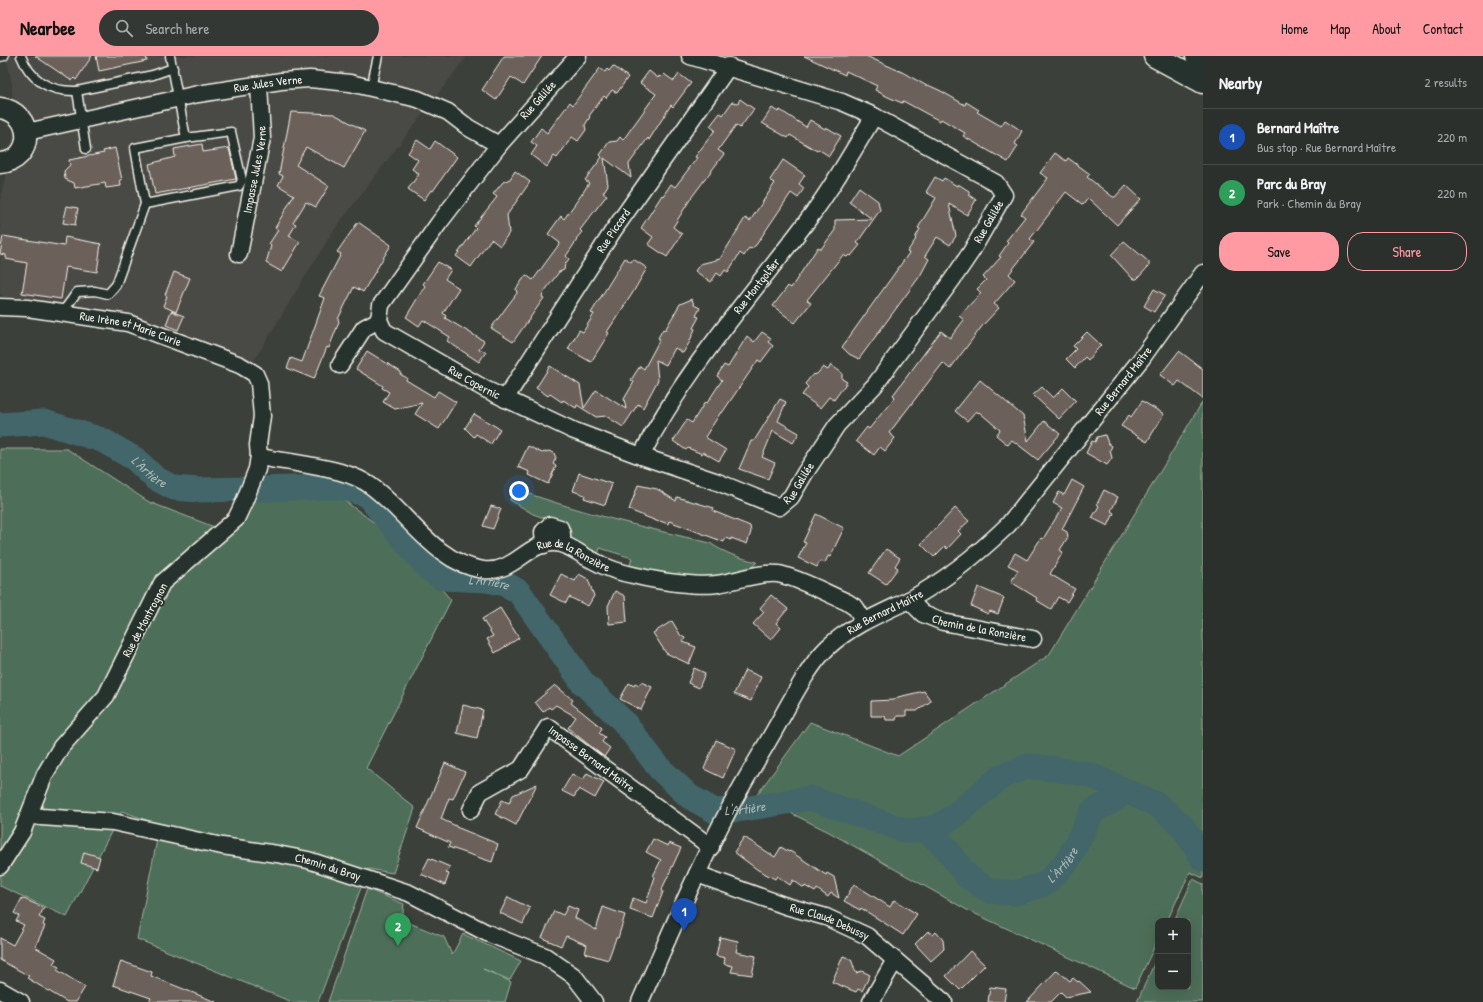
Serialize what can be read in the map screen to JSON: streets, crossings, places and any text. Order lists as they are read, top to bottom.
{
  "streets": {
    "street": [
      "Rue Jules Verne",
      "Rue Galilée",
      "Impasse Jules Verne",
      "Rue Piccard",
      "Rue Montgolfier",
      "Rue Irène et Marie Curie",
      "Rue Bernard Maître",
      "Rue Copernic",
      "Rue de la Ronzière",
      "Rue de Montrognon",
      "Chemin de la Ronzière",
      "Impasse Bernard Maître",
      "Chemin du Bray",
      "Rue Claude Debussy"
    ]
  },
  "crossings": [
    ["Rue Jules Verne", "Rue Galilée"],
    ["Rue Jules Verne", "Impasse Jules Verne"],
    ["Rue Galilée", "Rue Piccard"],
    ["Rue Galilée", "Rue Montgolfier"],
    ["Rue Galilée", "Rue Copernic"],
    ["Rue Piccard", "Rue Copernic"],
    ["Rue Montgolfier", "Rue Copernic"],
    ["Rue Irène et Marie Curie", "Rue de Montrognon"],
    ["Rue Bernard Maître", "Rue de la Ronzière"],
    ["Rue Bernard Maître", "Chemin de la Ronzière"],
    ["Rue Bernard Maître", "Impasse Bernard Maître"],
    ["Rue Bernard Maître", "Rue Claude Debussy"],
    ["Rue de la Ronzière", "Rue de Montrognon"],
    ["Rue de Montrognon", "Chemin du Bray"]
  ],
  "water": ["L'Artière"],
  "page": {
    "header": "Nearbee",
    "search": "Search here",
    "nav": [
      "Home",
      "Map",
      "About",
      "Contact"
    ],
    "heading": ["Nearby", "2 results"],
    "list": [
      {
        "mark": "1",
        "name": "Bernard Maître",
        "note": "Bus stop · Rue Bernard Maître",
        "value": "220 m"
      },
      {
        "mark": "2",
        "name": "Parc du Bray",
        "note": "Park · Chemin du Bray",
        "value": "220 m"
      }
    ],
    "buttons": ["Save", "Share"],
    "pins": ["1", "2"],
    "map_buttons": ["+", "−"]
  }
}
